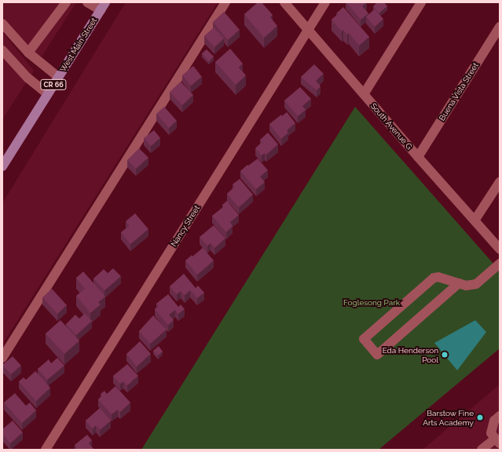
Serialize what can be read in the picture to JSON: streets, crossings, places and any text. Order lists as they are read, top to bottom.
{
  "streets": {
    "main road": ["West Main Street", "CR 66"],
    "street": ["Buena Vista Street", "South Avenue G", "Nancy Street"]
  },
  "crossings": [
    ["Buena Vista Street", "South Avenue G"],
    ["South Avenue G", "Nancy Street"]
  ],
  "parks": ["Foglesong Park"],
  "places": ["Eda Henderson Pool", "Barstow Fine Arts Academy"]
}
